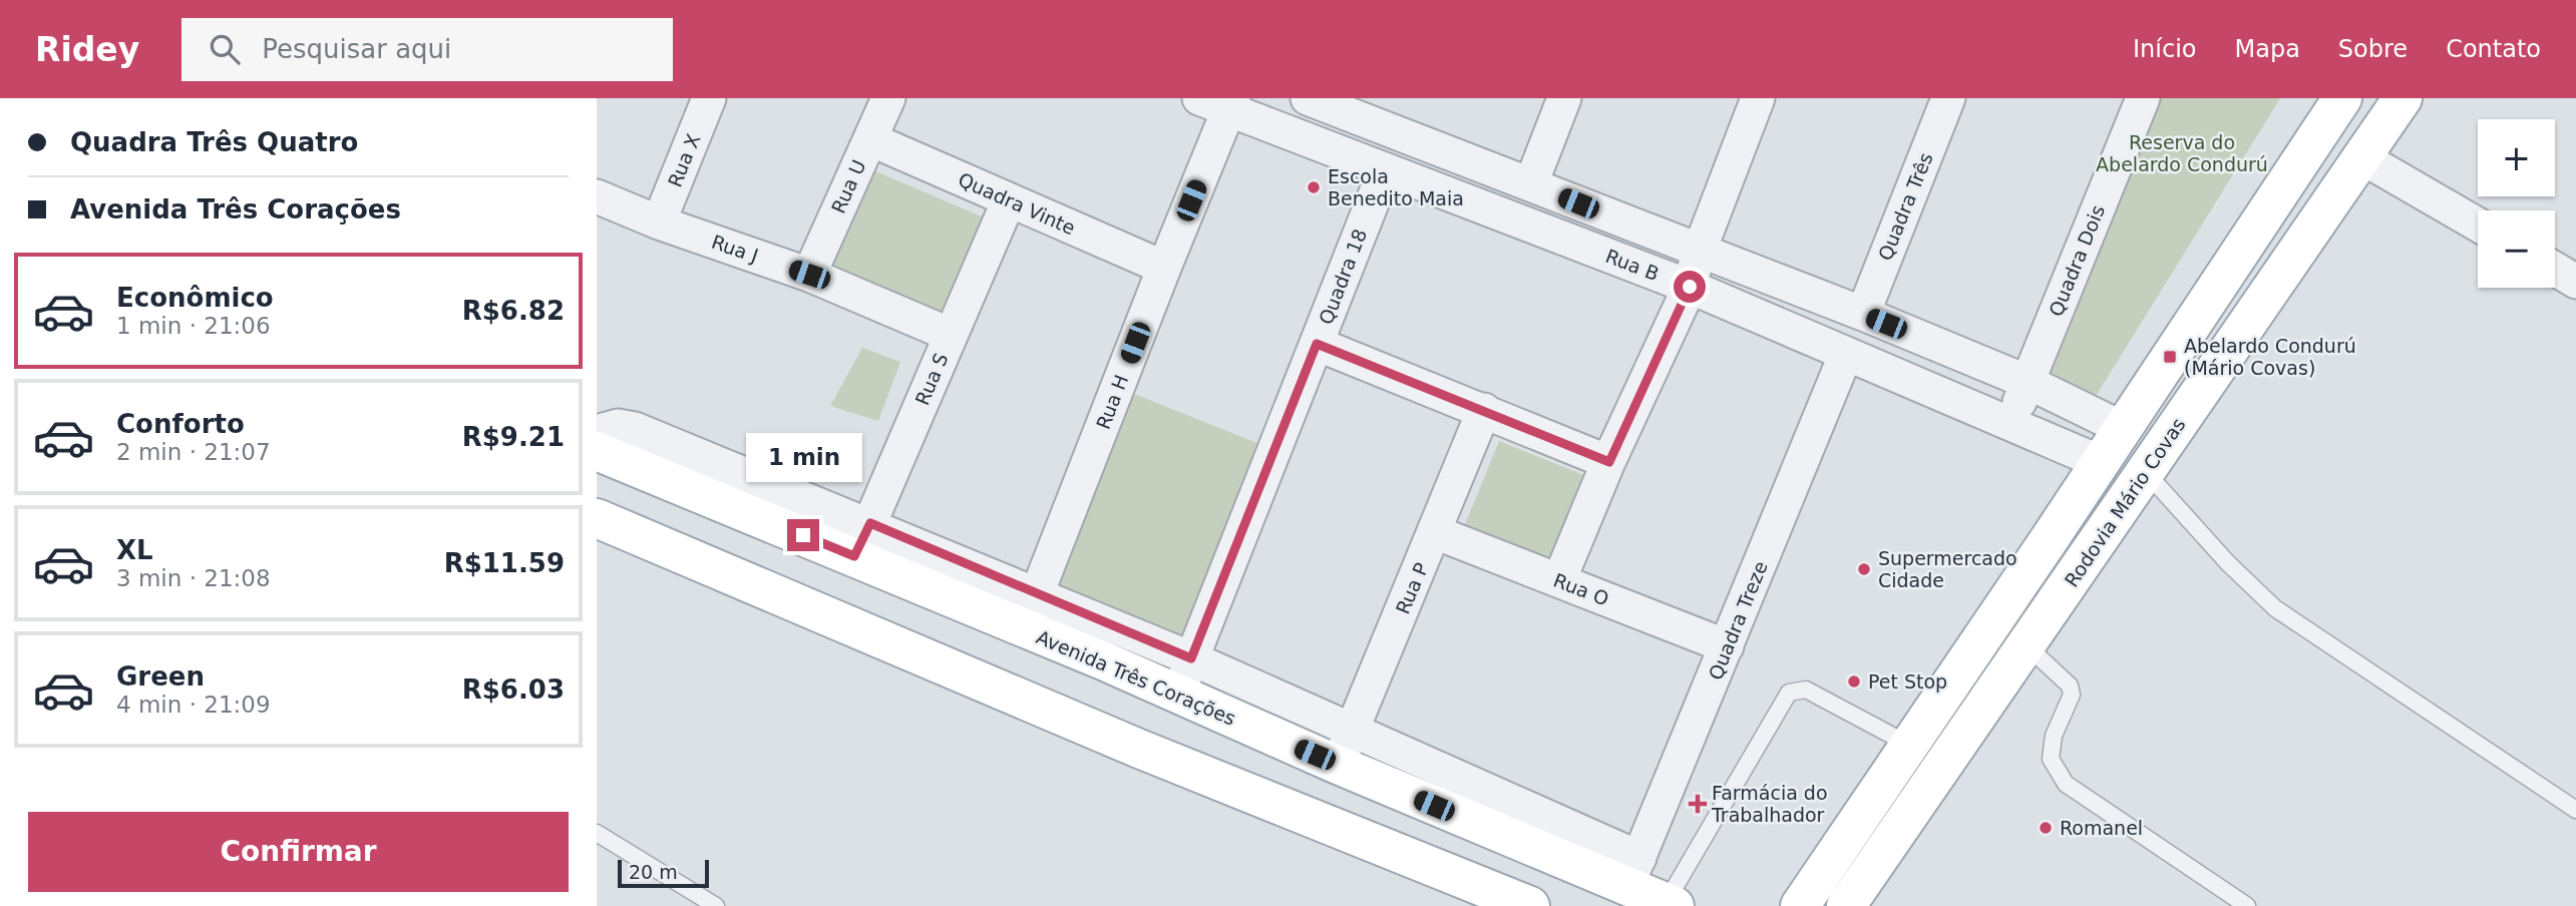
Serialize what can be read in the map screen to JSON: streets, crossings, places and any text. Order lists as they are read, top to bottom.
{
  "streets": {
    "main road": ["Rodovia Mário Covas", "Avenida Três Corações"],
    "street": [
      "Rua X",
      "Rua U",
      "Quadra Vinte",
      "Quadra Três",
      "Rua J",
      "Quadra Dois",
      "Rua B",
      "Quadra 18",
      "Rua S",
      "Rua H",
      "Rua P",
      "Rua O",
      "Quadra Treze"
    ]
  },
  "crossings": [
    ["Rua X", "Rua J"],
    ["Rua U", "Quadra Vinte"],
    ["Rua U", "Rua J"],
    ["Quadra Vinte", "Rua S"],
    ["Quadra Vinte", "Rua H"],
    ["Quadra Três", "Rua B"],
    ["Rua J", "Rua S"],
    ["Quadra Dois", "Rua B"],
    ["Rua B", "Quadra 18"],
    ["Rua B", "Rua H"],
    ["Rua B", "Quadra Treze"],
    ["Quadra 18", "Avenida Três Corações"],
    ["Rua S", "Avenida Três Corações"],
    ["Rua H", "Avenida Três Corações"],
    ["Rua P", "Rua O"],
    ["Rua P", "Avenida Três Corações"],
    ["Rua O", "Quadra Treze"],
    ["Quadra Treze", "Avenida Três Corações"]
  ],
  "parks": ["Reserva do Abelardo Condurú"],
  "places": {
    "other": [
      "Escola Benedito Maia",
      "Supermercado Cidade",
      "Pet Stop",
      "Romanel"
    ],
    "transit": ["Abelardo Condurú (Mário Covas)"],
    "health": ["Farmácia do Trabalhador"]
  },
  "scale_bar": "20 m",
  "page": {
    "header": "Ridey",
    "search": "Pesquisar aqui",
    "nav": [
      "Início",
      "Mapa",
      "Sobre",
      "Contato"
    ],
    "banner": ["Quadra Três Quatro", "Avenida Três Corações"],
    "map_buttons": ["+", "−"],
    "list": [
      {
        "name": "Econômico",
        "note": "1 min · 21:06",
        "value": "R$6.82"
      },
      {
        "name": "Conforto",
        "note": "2 min · 21:07",
        "value": "R$9.21"
      },
      {
        "name": "XL",
        "note": "3 min · 21:08",
        "value": "R$11.59"
      },
      {
        "name": "Green",
        "note": "4 min · 21:09",
        "value": "R$6.03"
      }
    ],
    "bubble": "1 min",
    "buttons": "Confirmar",
    "scale": "20 m"
  }
}
